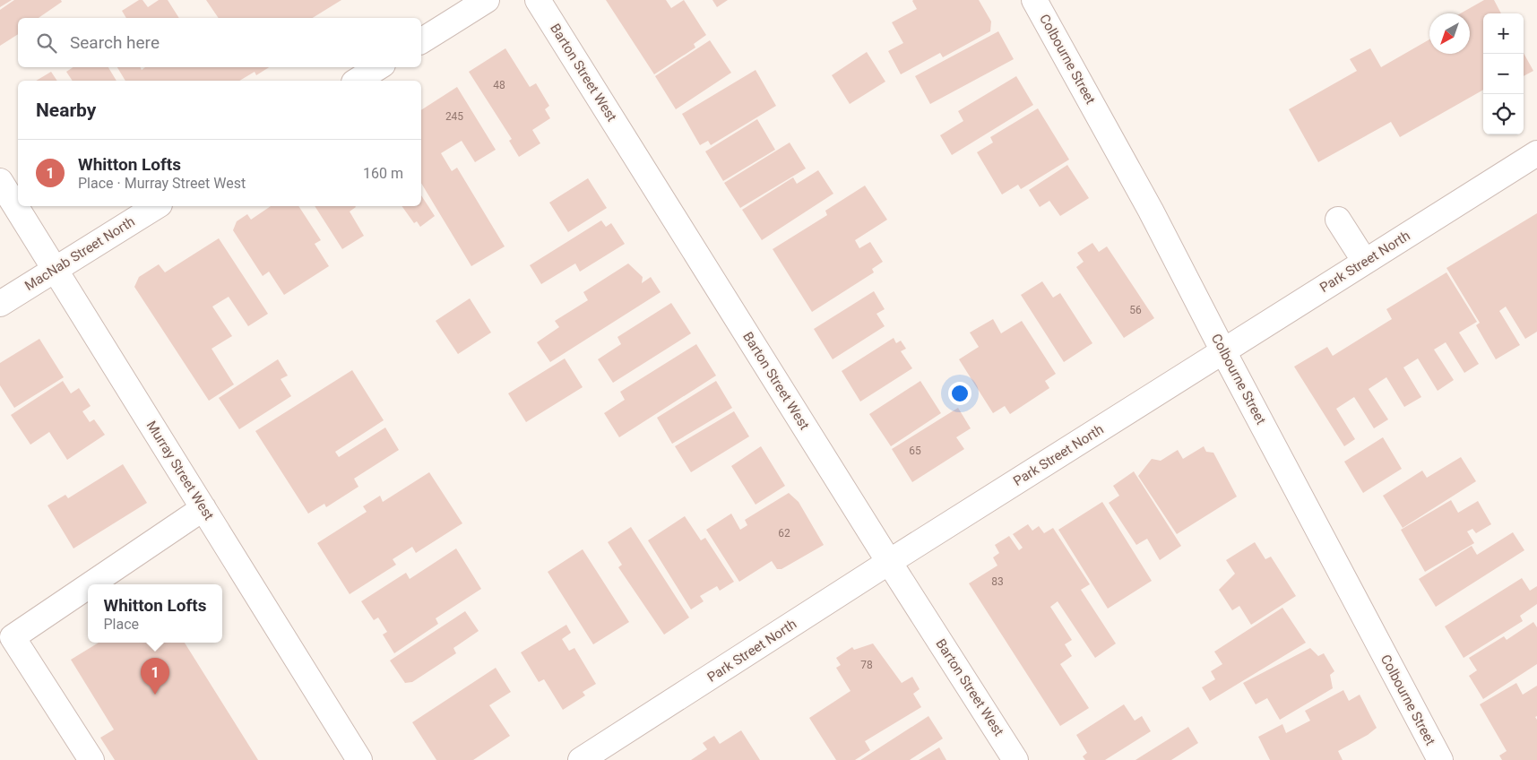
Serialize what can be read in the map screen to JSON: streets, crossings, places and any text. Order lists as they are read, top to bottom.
{
  "streets": {
    "street": [
      "Colbourne Street",
      "Barton Street West",
      "MacNab Street North",
      "Park Street North",
      "Murray Street West"
    ]
  },
  "crossings": [
    ["Colbourne Street", "Park Street North"],
    ["Barton Street West", "Park Street North"],
    ["MacNab Street North", "Murray Street West"]
  ],
  "house_numbers": [
    "48",
    "245",
    "56",
    "65",
    "62",
    "83",
    "78"
  ],
  "north": "bottom left",
  "page": {
    "map_buttons": ["+", "−"],
    "search": "Search here",
    "heading": "Nearby",
    "list": [
      {
        "mark": "1",
        "name": "Whitton Lofts",
        "note": "Place · Murray Street West",
        "value": "160 m"
      }
    ],
    "popup": ["Whitton Lofts", "Place"],
    "pins": "1"
  }
}
